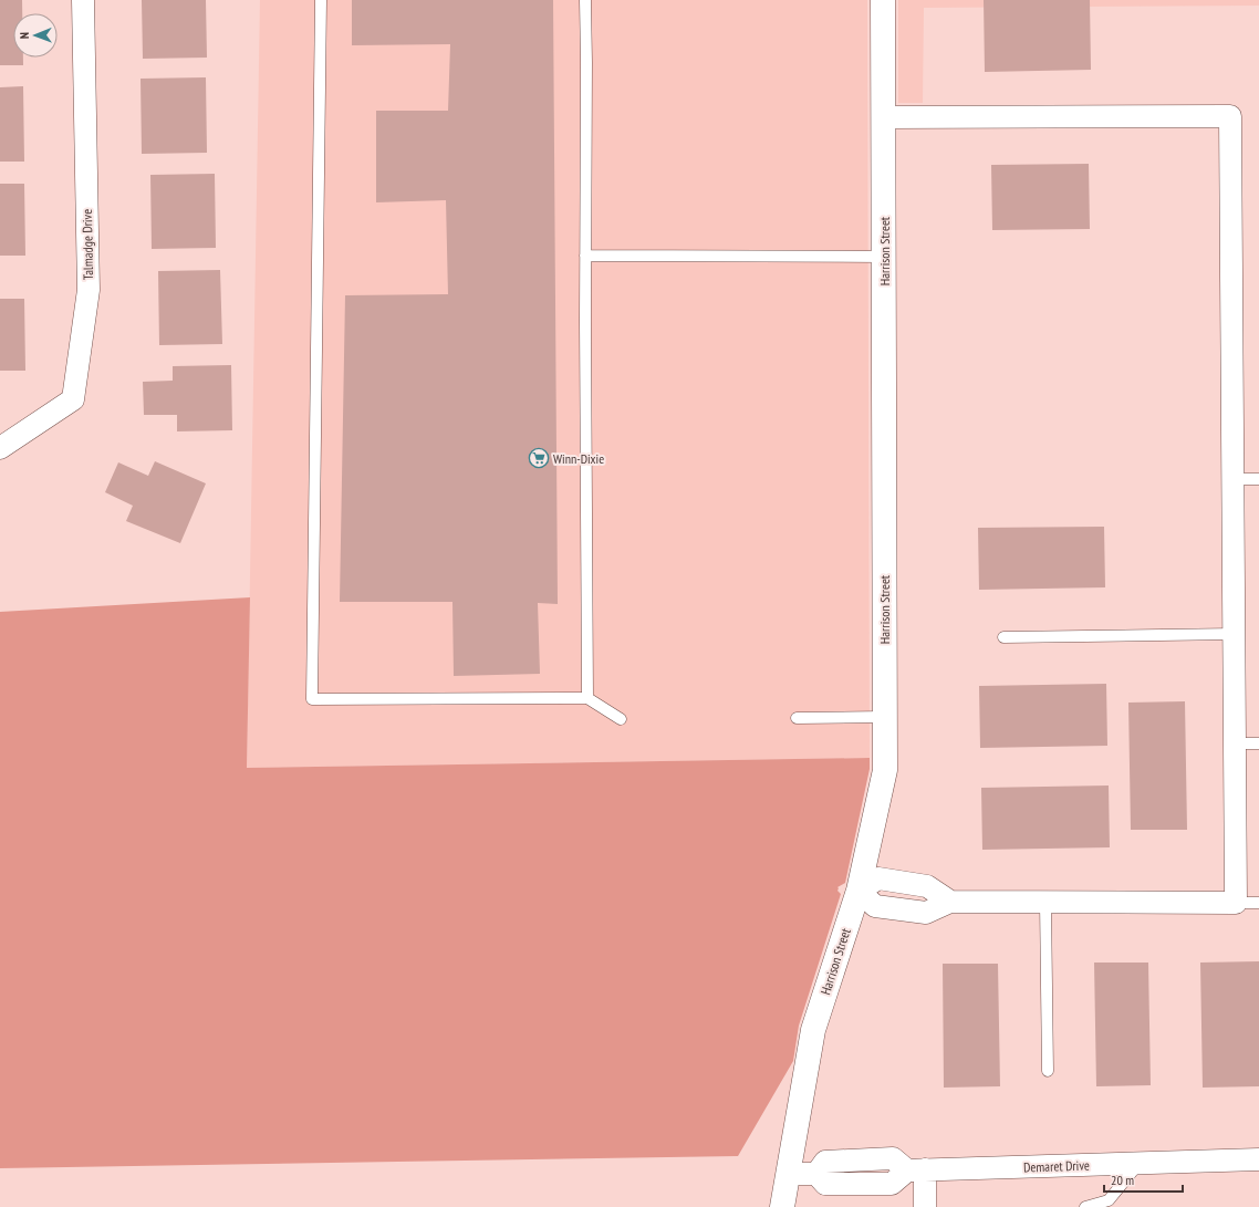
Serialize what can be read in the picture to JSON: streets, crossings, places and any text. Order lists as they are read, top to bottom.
{
  "streets": {
    "street": ["Talmadge Drive", "Harrison Street", "Demaret Drive"]
  },
  "places": {
    "supermarket": ["Winn-Dixie"]
  },
  "scale_bar": "20 m",
  "north": "left"
}
